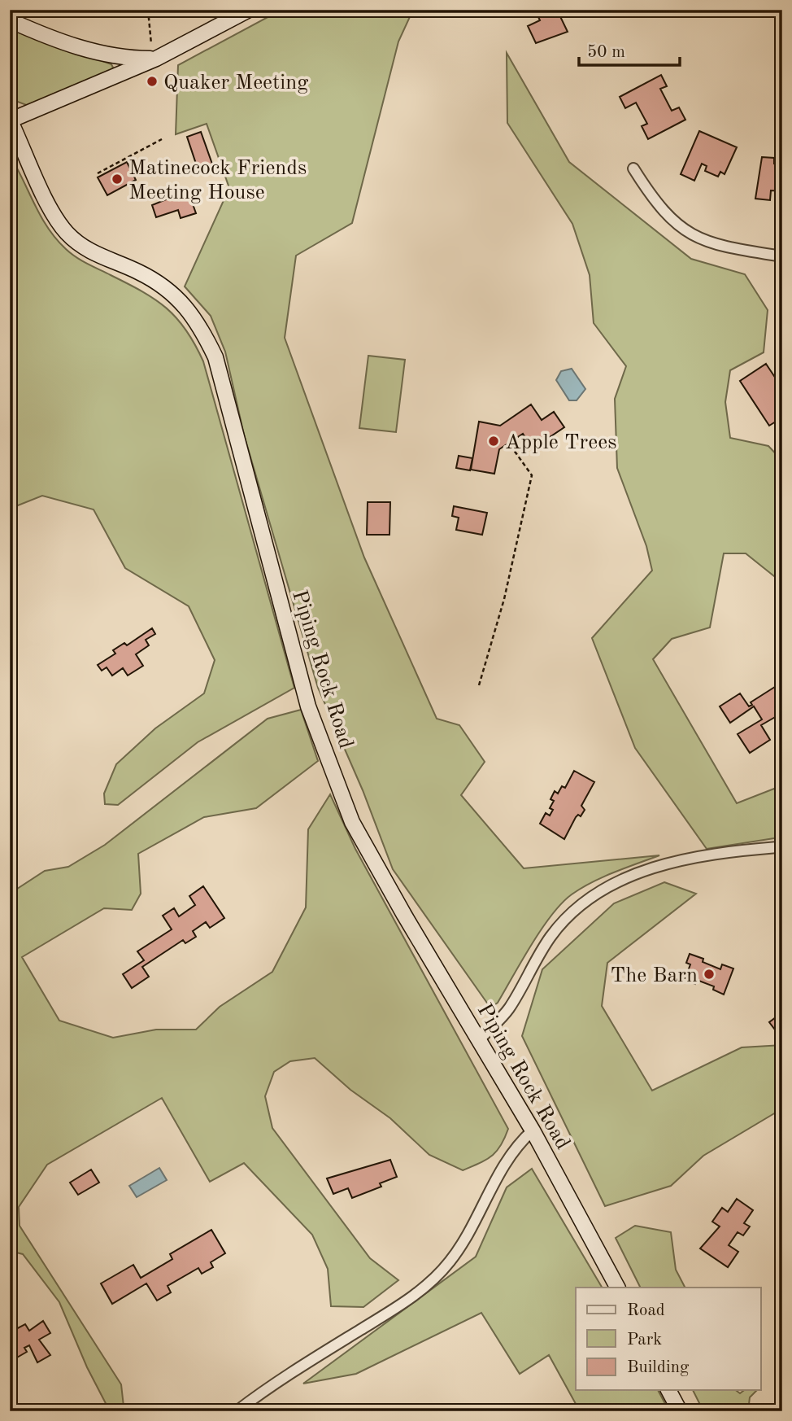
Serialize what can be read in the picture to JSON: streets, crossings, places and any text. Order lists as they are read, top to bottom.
{
  "streets": {
    "street": ["Piping Rock Road"]
  },
  "places": [
    "Quaker Meeting",
    "Matinecock Friends Meeting House",
    "Apple Trees",
    "The Barn"
  ],
  "legend": ["Road", "Park", "Building"],
  "scale_bar": "50 m"
}
